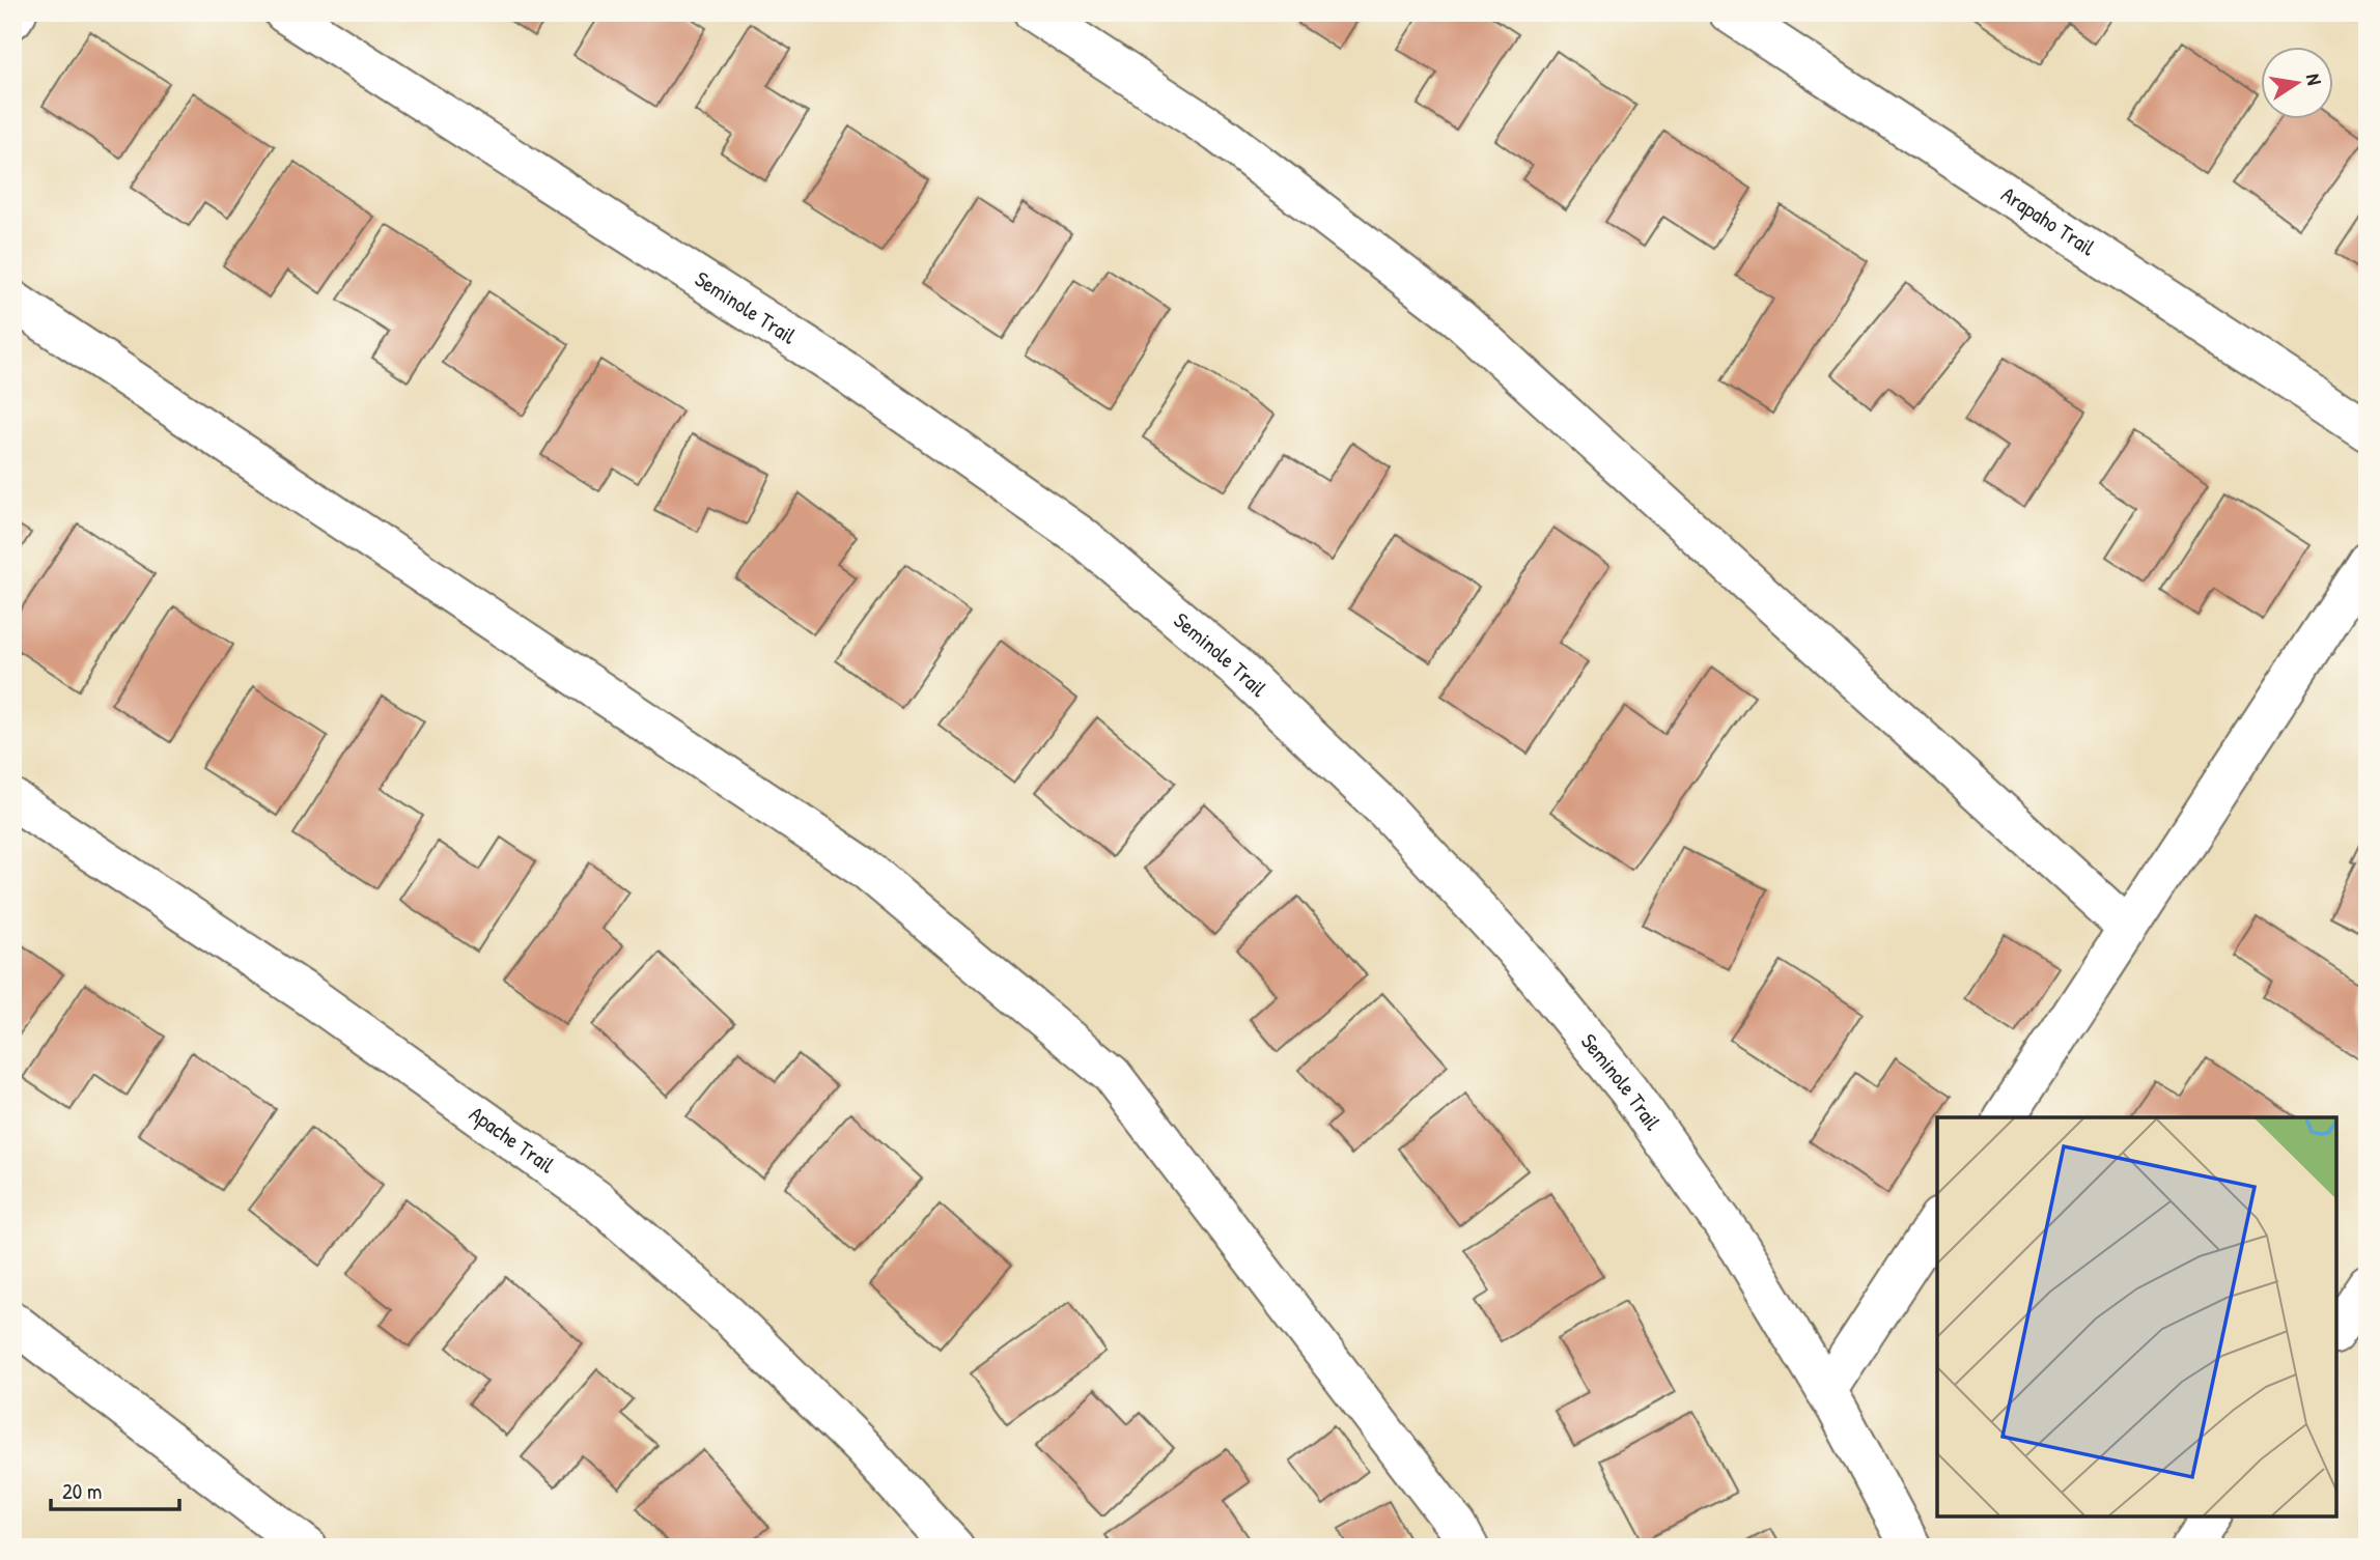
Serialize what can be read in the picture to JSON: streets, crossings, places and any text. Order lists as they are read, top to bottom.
{
  "streets": {
    "street": ["Arapaho Trail", "Seminole Trail", "Apache Trail"]
  },
  "scale_bar": "20 m",
  "north": "right"
}
